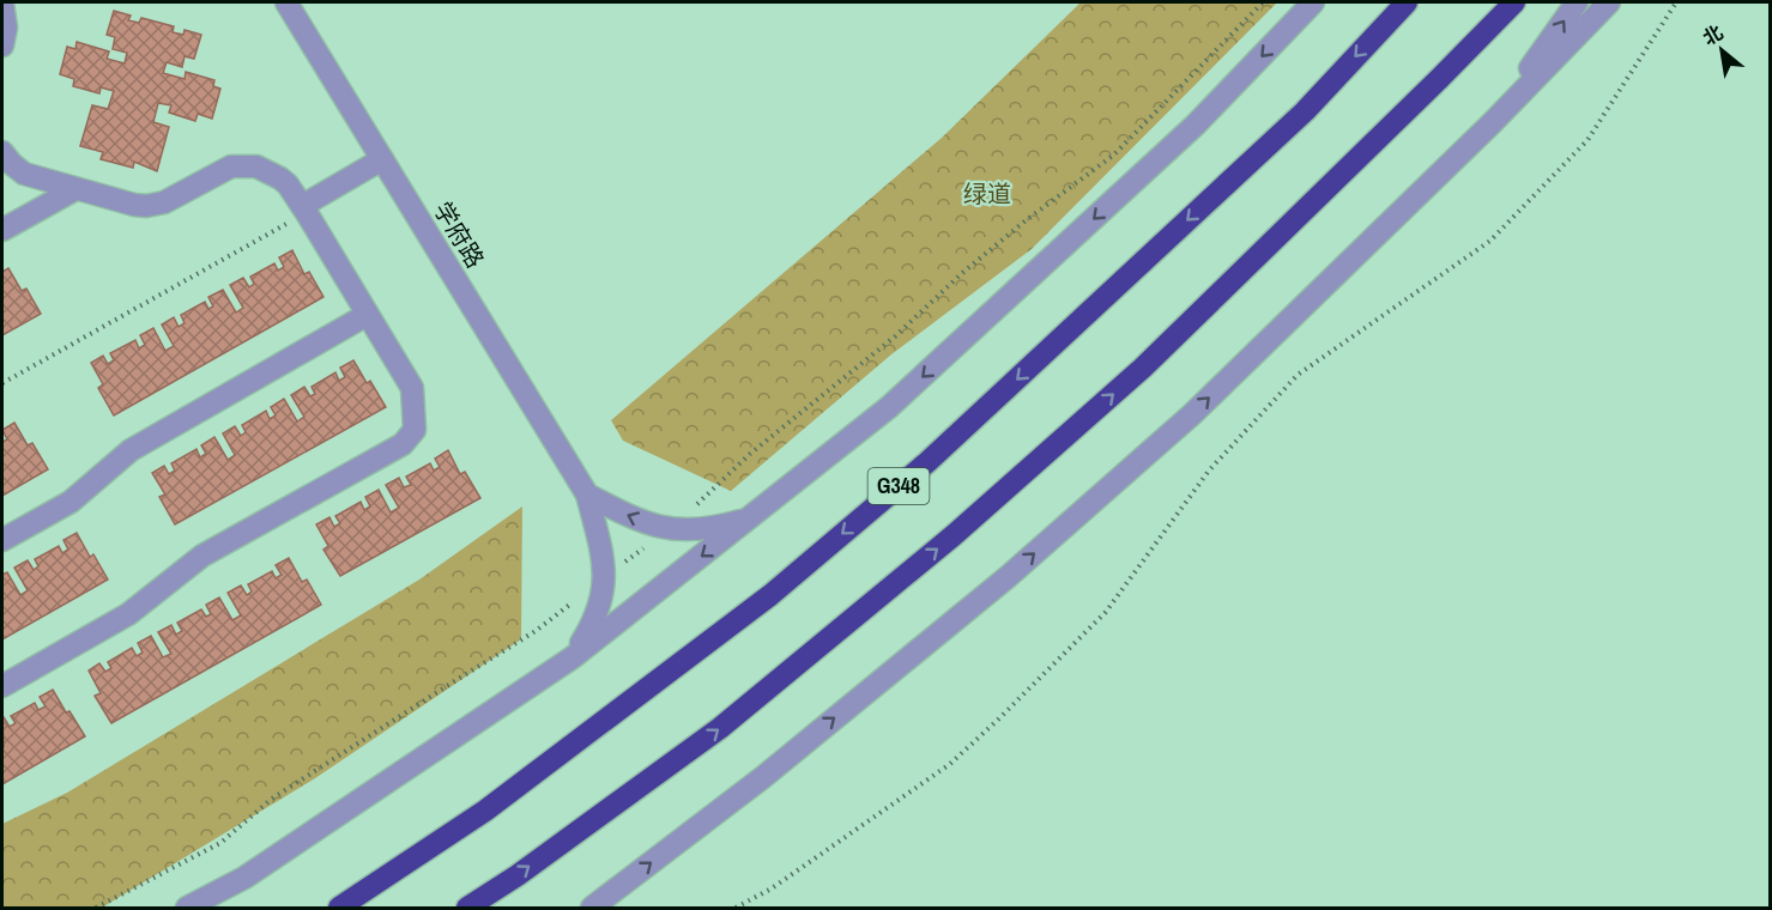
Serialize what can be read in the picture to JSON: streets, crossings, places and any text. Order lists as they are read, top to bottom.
{
  "streets": {
    "highway": ["G348"],
    "street": ["学府路"]
  },
  "parks": ["绿道"],
  "north": "top left"
}
